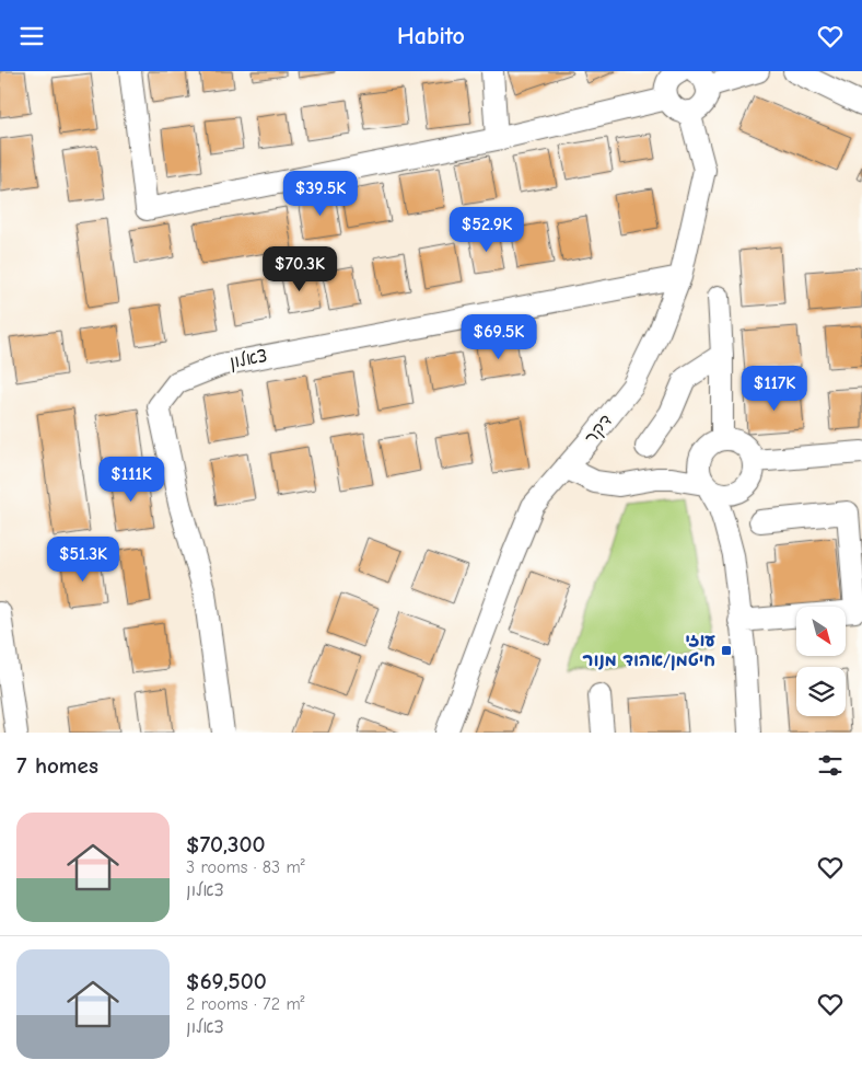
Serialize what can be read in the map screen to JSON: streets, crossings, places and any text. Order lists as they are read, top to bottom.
{
  "streets": {
    "street": ["צאלון", "דקר"]
  },
  "crossings": [
    ["צאלון", "דקר"]
  ],
  "places": {
    "transit": ["עוזי חיטמן/אהוד מנור"]
  },
  "north": "bottom right",
  "page": {
    "header": "Habito",
    "price": [
      "$39.5K",
      "$52.9K",
      "$70.3K",
      "$69.5K",
      "$117K",
      "$111K",
      "$51.3K"
    ],
    "heading": "7 homes",
    "list": [
      {
        "name": "$70,300",
        "note": "3 rooms · 83 m² · צאלון"
      },
      {
        "name": "$69,500",
        "note": "2 rooms · 72 m² · צאלון"
      }
    ]
  }
}
